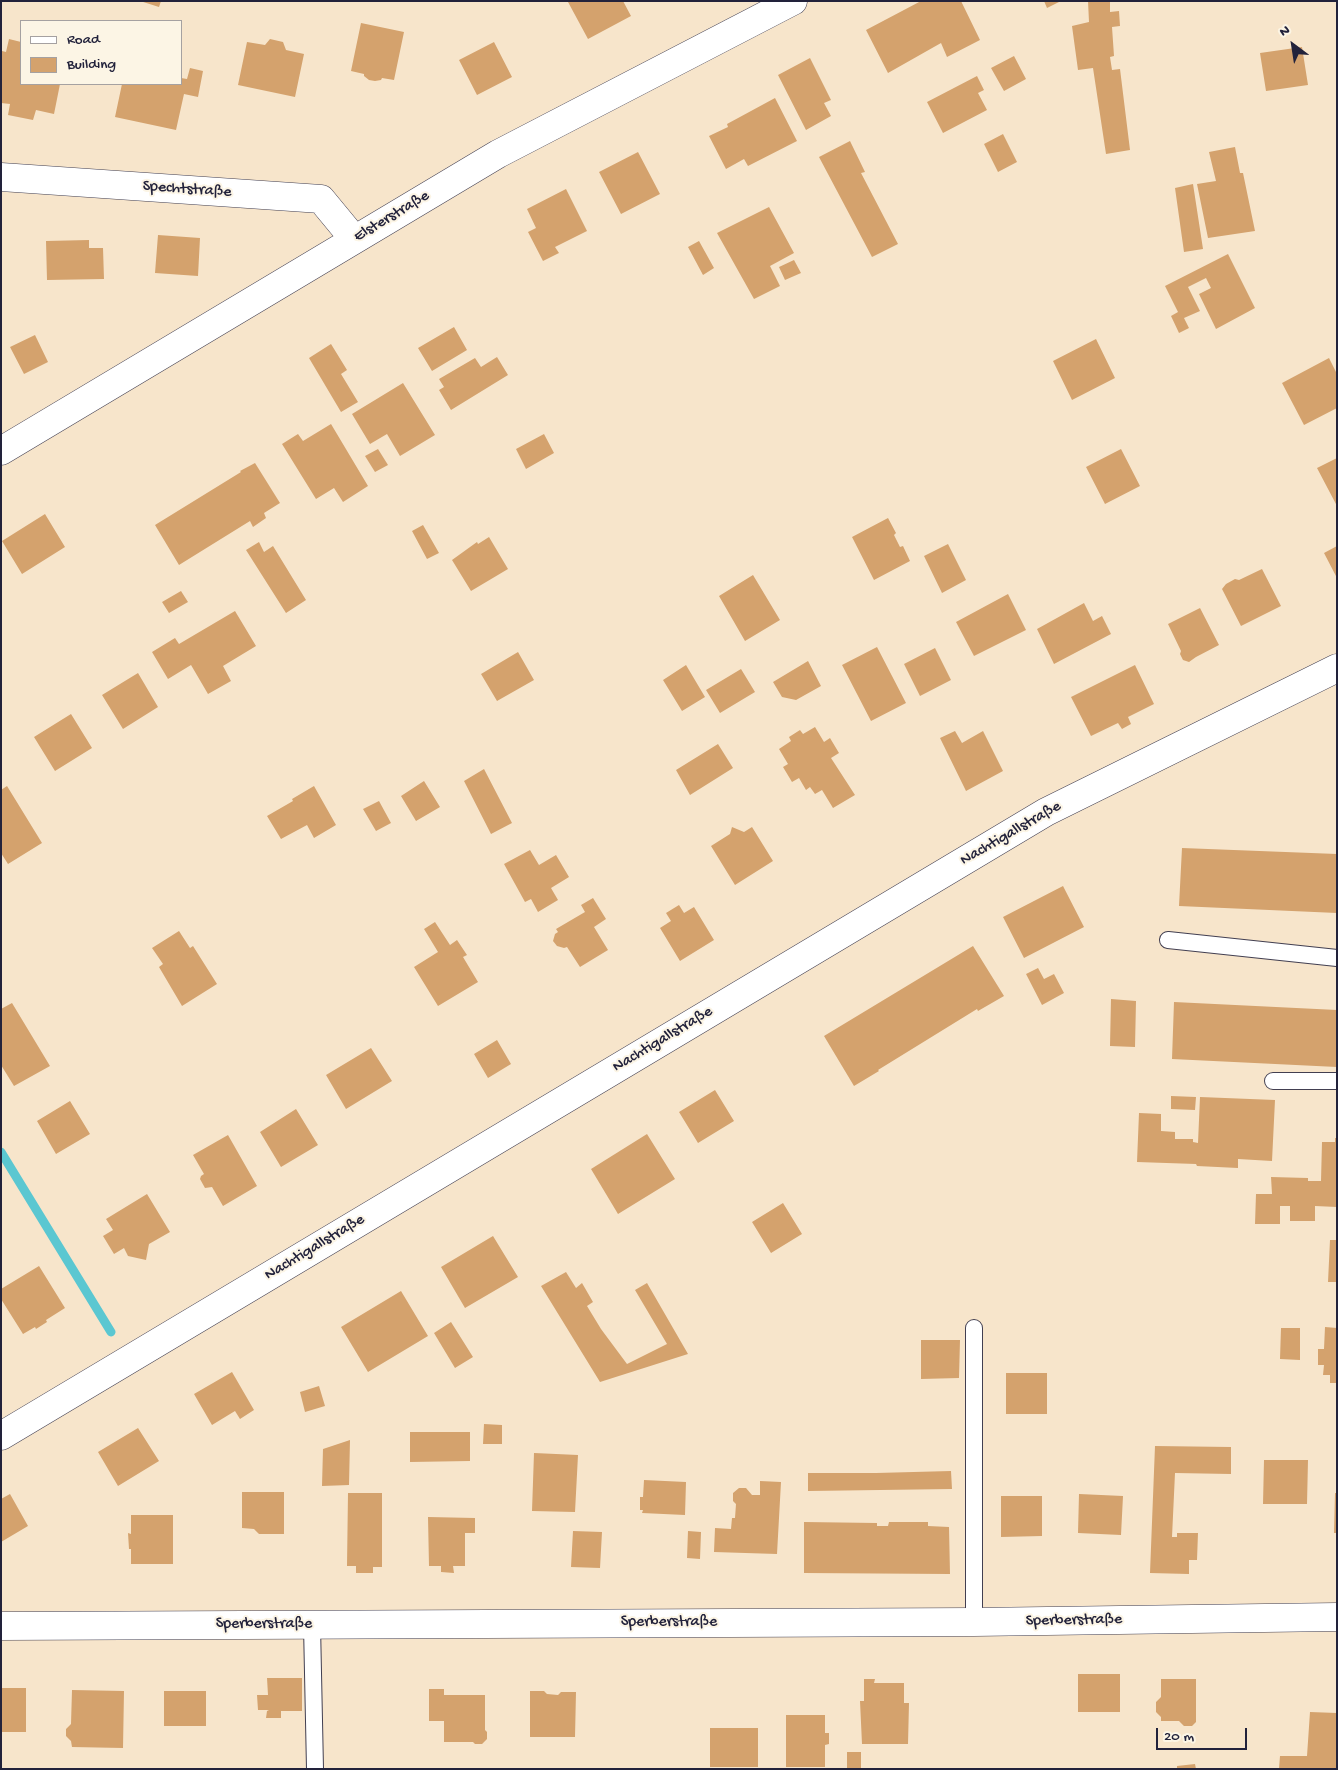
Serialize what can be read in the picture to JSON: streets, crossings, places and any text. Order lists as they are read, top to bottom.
{
  "streets": {
    "street": [
      "Spechtstraße",
      "Elsterstraße",
      "Nachtigallstraße",
      "Sperberstraße"
    ]
  },
  "crossings": [
    ["Spechtstraße", "Elsterstraße"]
  ],
  "legend": ["Road", "Building"],
  "scale_bar": "20 m",
  "north": "top left"
}
